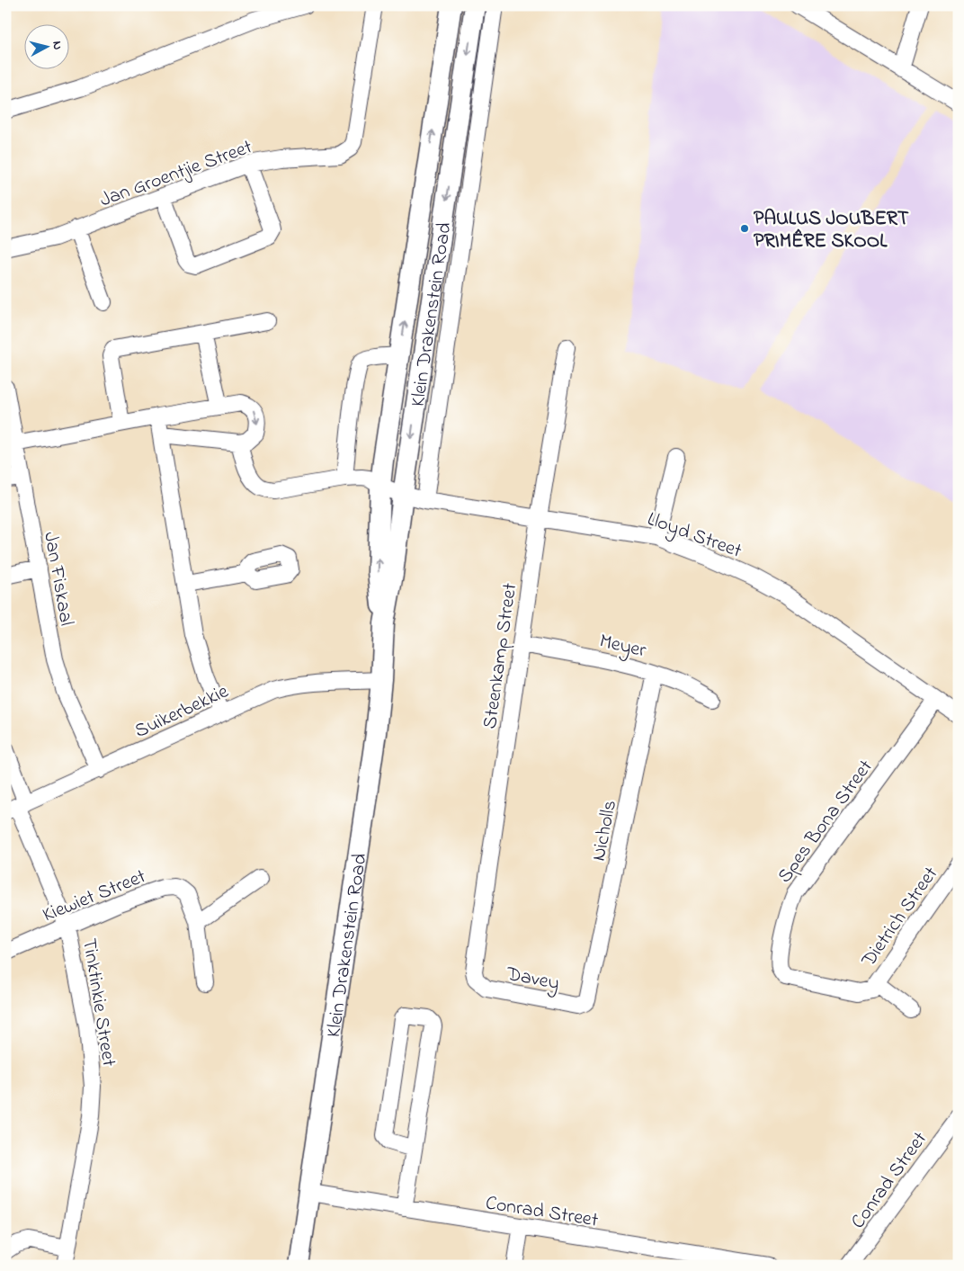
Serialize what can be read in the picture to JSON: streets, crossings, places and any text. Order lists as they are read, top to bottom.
{
  "streets": {
    "main road": ["Klein Drakenstein Road"],
    "street": [
      "Jan Groentjie Street",
      "Lloyd Street",
      "Jan Fiskaal",
      "Meyer",
      "Steenkamp Street",
      "Suikerbekkie",
      "Spes Bona Street",
      "Nicholls",
      "Kiewiet Street",
      "Dietrich Street",
      "Davey",
      "Tinktinkie Street",
      "Conrad Street"
    ]
  },
  "crossings": [
    ["Klein Drakenstein Road", "Lloyd Street"],
    ["Klein Drakenstein Road", "Suikerbekkie"],
    ["Klein Drakenstein Road", "Conrad Street"],
    ["Lloyd Street", "Steenkamp Street"],
    ["Lloyd Street", "Spes Bona Street"],
    ["Jan Fiskaal", "Suikerbekkie"],
    ["Meyer", "Steenkamp Street"],
    ["Meyer", "Nicholls"],
    ["Steenkamp Street", "Davey"],
    ["Suikerbekkie", "Tinktinkie Street"],
    ["Spes Bona Street", "Dietrich Street"],
    ["Nicholls", "Davey"],
    ["Kiewiet Street", "Tinktinkie Street"]
  ],
  "places": ["PAULUS JOUBERT PRIMÊRE SKOOL"],
  "north": "right"
}
